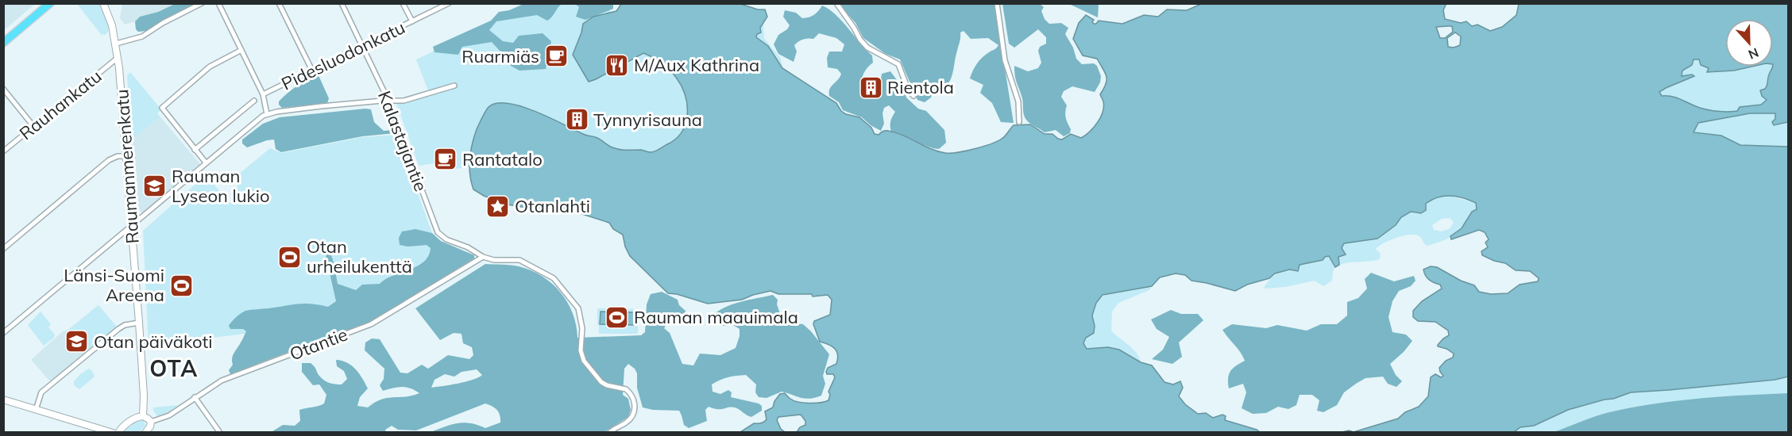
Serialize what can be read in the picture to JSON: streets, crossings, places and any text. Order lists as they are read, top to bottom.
{
  "streets": {
    "main road": ["Raumanmerenkatu"],
    "street": [
      "Pidesluodonkatu",
      "Rauhankatu",
      "Kalastajantie",
      "Otantie"
    ]
  },
  "crossings": [
    ["Pidesluodonkatu", "Kalastajantie"],
    ["Rauhankatu", "Raumanmerenkatu"],
    ["Kalastajantie", "Otantie"]
  ],
  "districts": ["OTA"],
  "places": {
    "cafe": ["Ruarmiäs", "Rantatalo"],
    "restaurant": ["M/Aux Kathrina"],
    "building": ["Rientola", "Tynnyrisauna"],
    "school or university": ["Rauman Lyseon lukio", "Otan päiväkoti"],
    "place": ["Otanlahti"],
    "sports": ["Otan urheilukenttä", "Länsi-Suomi Areena", "Rauman maauimala"]
  },
  "north": "bottom"
}
